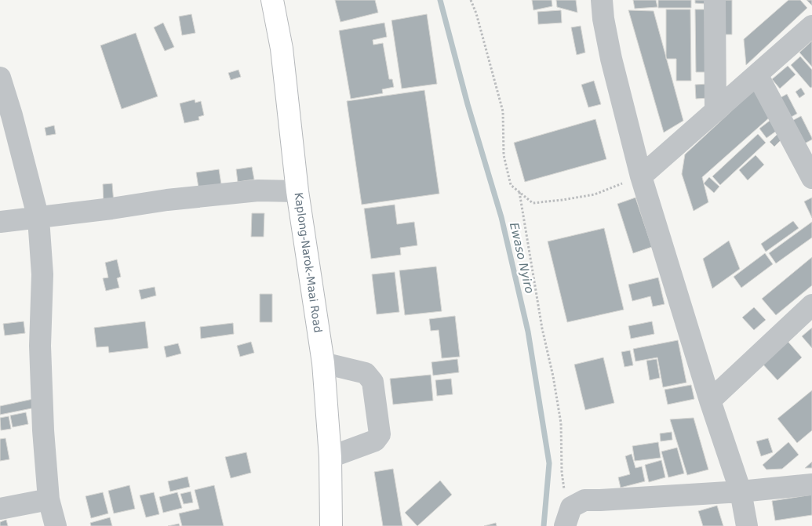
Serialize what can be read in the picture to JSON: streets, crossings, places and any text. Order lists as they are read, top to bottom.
{
  "streets": {
    "highway": ["Kaplong-Narok-Maai Road"]
  },
  "water": ["Ewaso Nyiro"]
}
